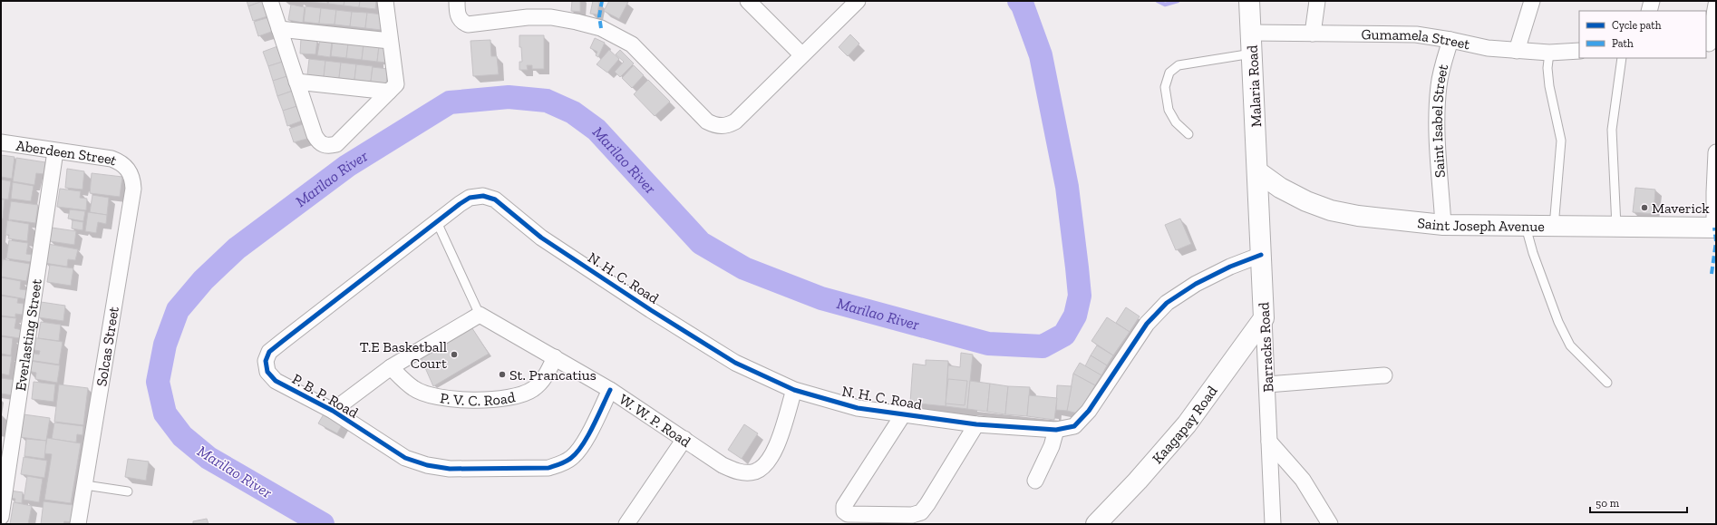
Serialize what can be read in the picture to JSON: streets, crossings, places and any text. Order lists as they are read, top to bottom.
{
  "streets": {
    "main road": [
      "Malaria Road",
      "Saint Joseph Avenue",
      "Barracks Road",
      "Kaagapay Road"
    ],
    "street": [
      "Gumamela Street",
      "Saint Isabel Street",
      "Aberdeen Street",
      "N. H. C. Road",
      "Everlasting Street",
      "Solcas Street",
      "P. B. P. Road",
      "P. V. C. Road",
      "W. W. P. Road"
    ]
  },
  "crossings": [
    ["Gumamela Street", "Malaria Road"],
    ["Gumamela Street", "Saint Isabel Street"],
    ["Malaria Road", "Saint Joseph Avenue"],
    ["Malaria Road", "Barracks Road"],
    ["Saint Isabel Street", "Saint Joseph Avenue"],
    ["Aberdeen Street", "Everlasting Street"],
    ["Aberdeen Street", "Solcas Street"],
    ["Saint Joseph Avenue", "Barracks Road"],
    ["N. H. C. Road", "Barracks Road"],
    ["N. H. C. Road", "P. B. P. Road"],
    ["N. H. C. Road", "W. W. P. Road"],
    ["Barracks Road", "Kaagapay Road"],
    ["P. B. P. Road", "W. W. P. Road"],
    ["P. V. C. Road", "W. W. P. Road"]
  ],
  "water": ["Marilao River"],
  "places": ["Maverick", "T.E Basketball Court", "St. Prancatius"],
  "legend": ["Cycle path", "Path"],
  "scale_bar": "50 m"
}
